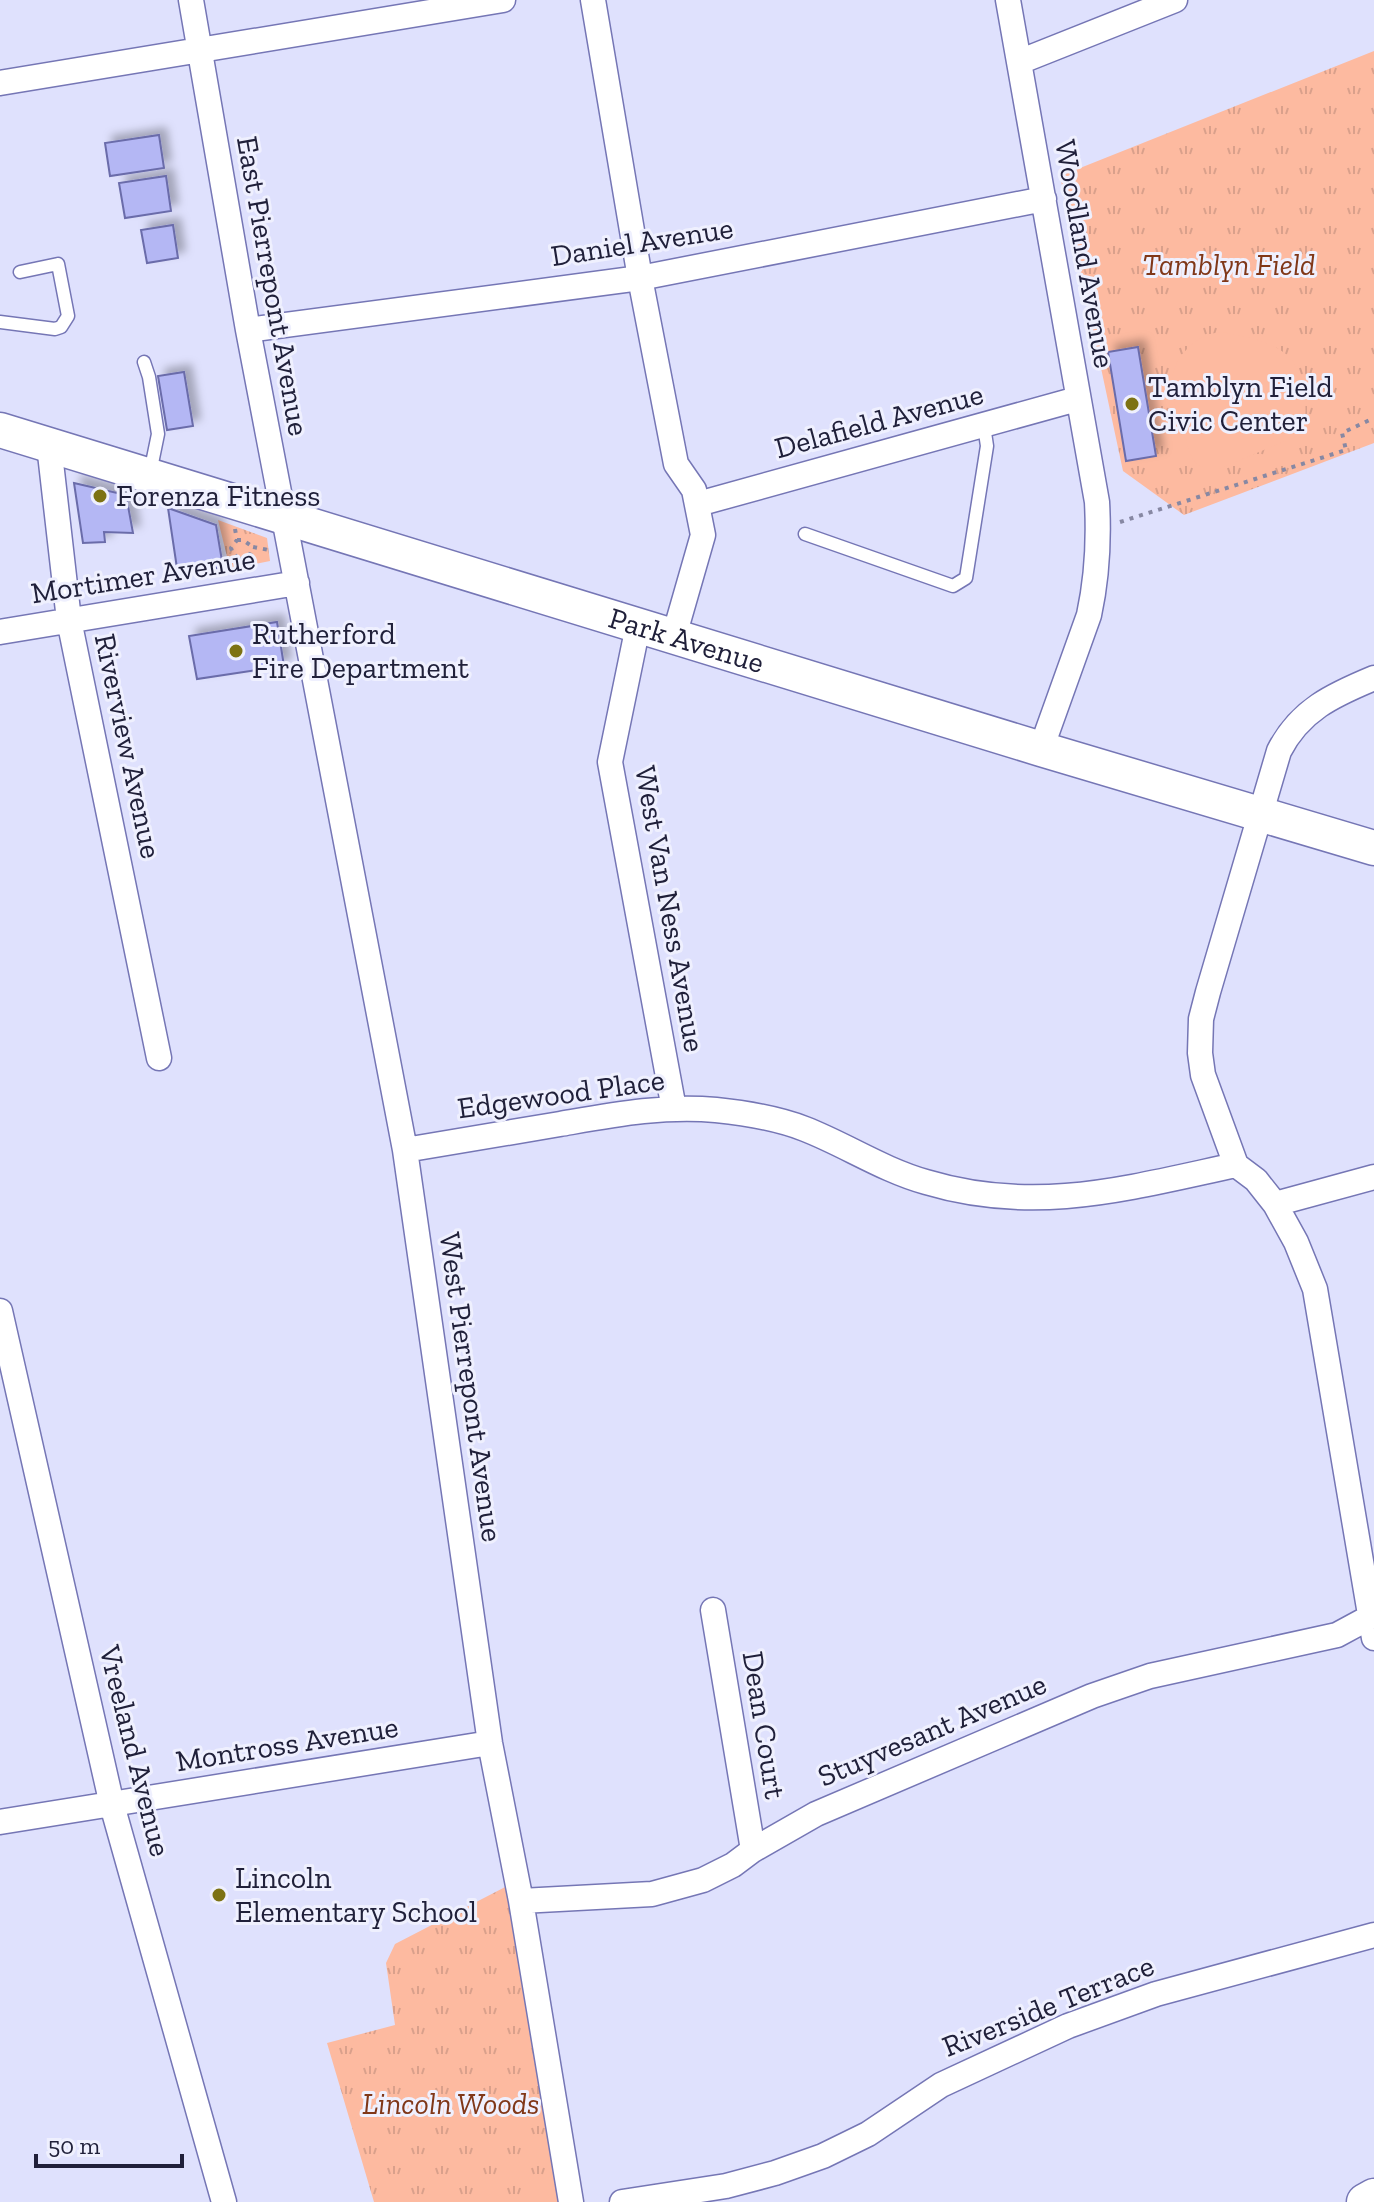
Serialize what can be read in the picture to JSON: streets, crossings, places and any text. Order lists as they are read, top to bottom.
{
  "streets": {
    "street": [
      "Daniel Avenue",
      "Woodland Avenue",
      "East Pierrepont Avenue",
      "Delafield Avenue",
      "Mortimer Avenue",
      "Park Avenue",
      "Riverview Avenue",
      "West Van Ness Avenue",
      "Edgewood Place",
      "West Pierrepont Avenue",
      "Dean Court",
      "Stuyvesant Avenue",
      "Montross Avenue",
      "Vreeland Avenue",
      "Riverside Terrace"
    ]
  },
  "crossings": [
    ["Daniel Avenue", "Woodland Avenue"],
    ["Daniel Avenue", "East Pierrepont Avenue"],
    ["Woodland Avenue", "Delafield Avenue"],
    ["Woodland Avenue", "Park Avenue"],
    ["East Pierrepont Avenue", "Mortimer Avenue"],
    ["East Pierrepont Avenue", "Park Avenue"],
    ["East Pierrepont Avenue", "West Pierrepont Avenue"],
    ["Mortimer Avenue", "Riverview Avenue"],
    ["Mortimer Avenue", "West Pierrepont Avenue"],
    ["Park Avenue", "Riverview Avenue"],
    ["Park Avenue", "West Van Ness Avenue"],
    ["West Van Ness Avenue", "Edgewood Place"],
    ["Edgewood Place", "West Pierrepont Avenue"],
    ["West Pierrepont Avenue", "Stuyvesant Avenue"],
    ["West Pierrepont Avenue", "Montross Avenue"],
    ["Dean Court", "Stuyvesant Avenue"],
    ["Montross Avenue", "Vreeland Avenue"]
  ],
  "parks": ["Tamblyn Field", "Lincoln Woods"],
  "places": [
    "Tamblyn Field Civic Center",
    "Forenza Fitness",
    "Rutherford Fire Department",
    "Lincoln Elementary School"
  ],
  "scale_bar": "50 m"
}
